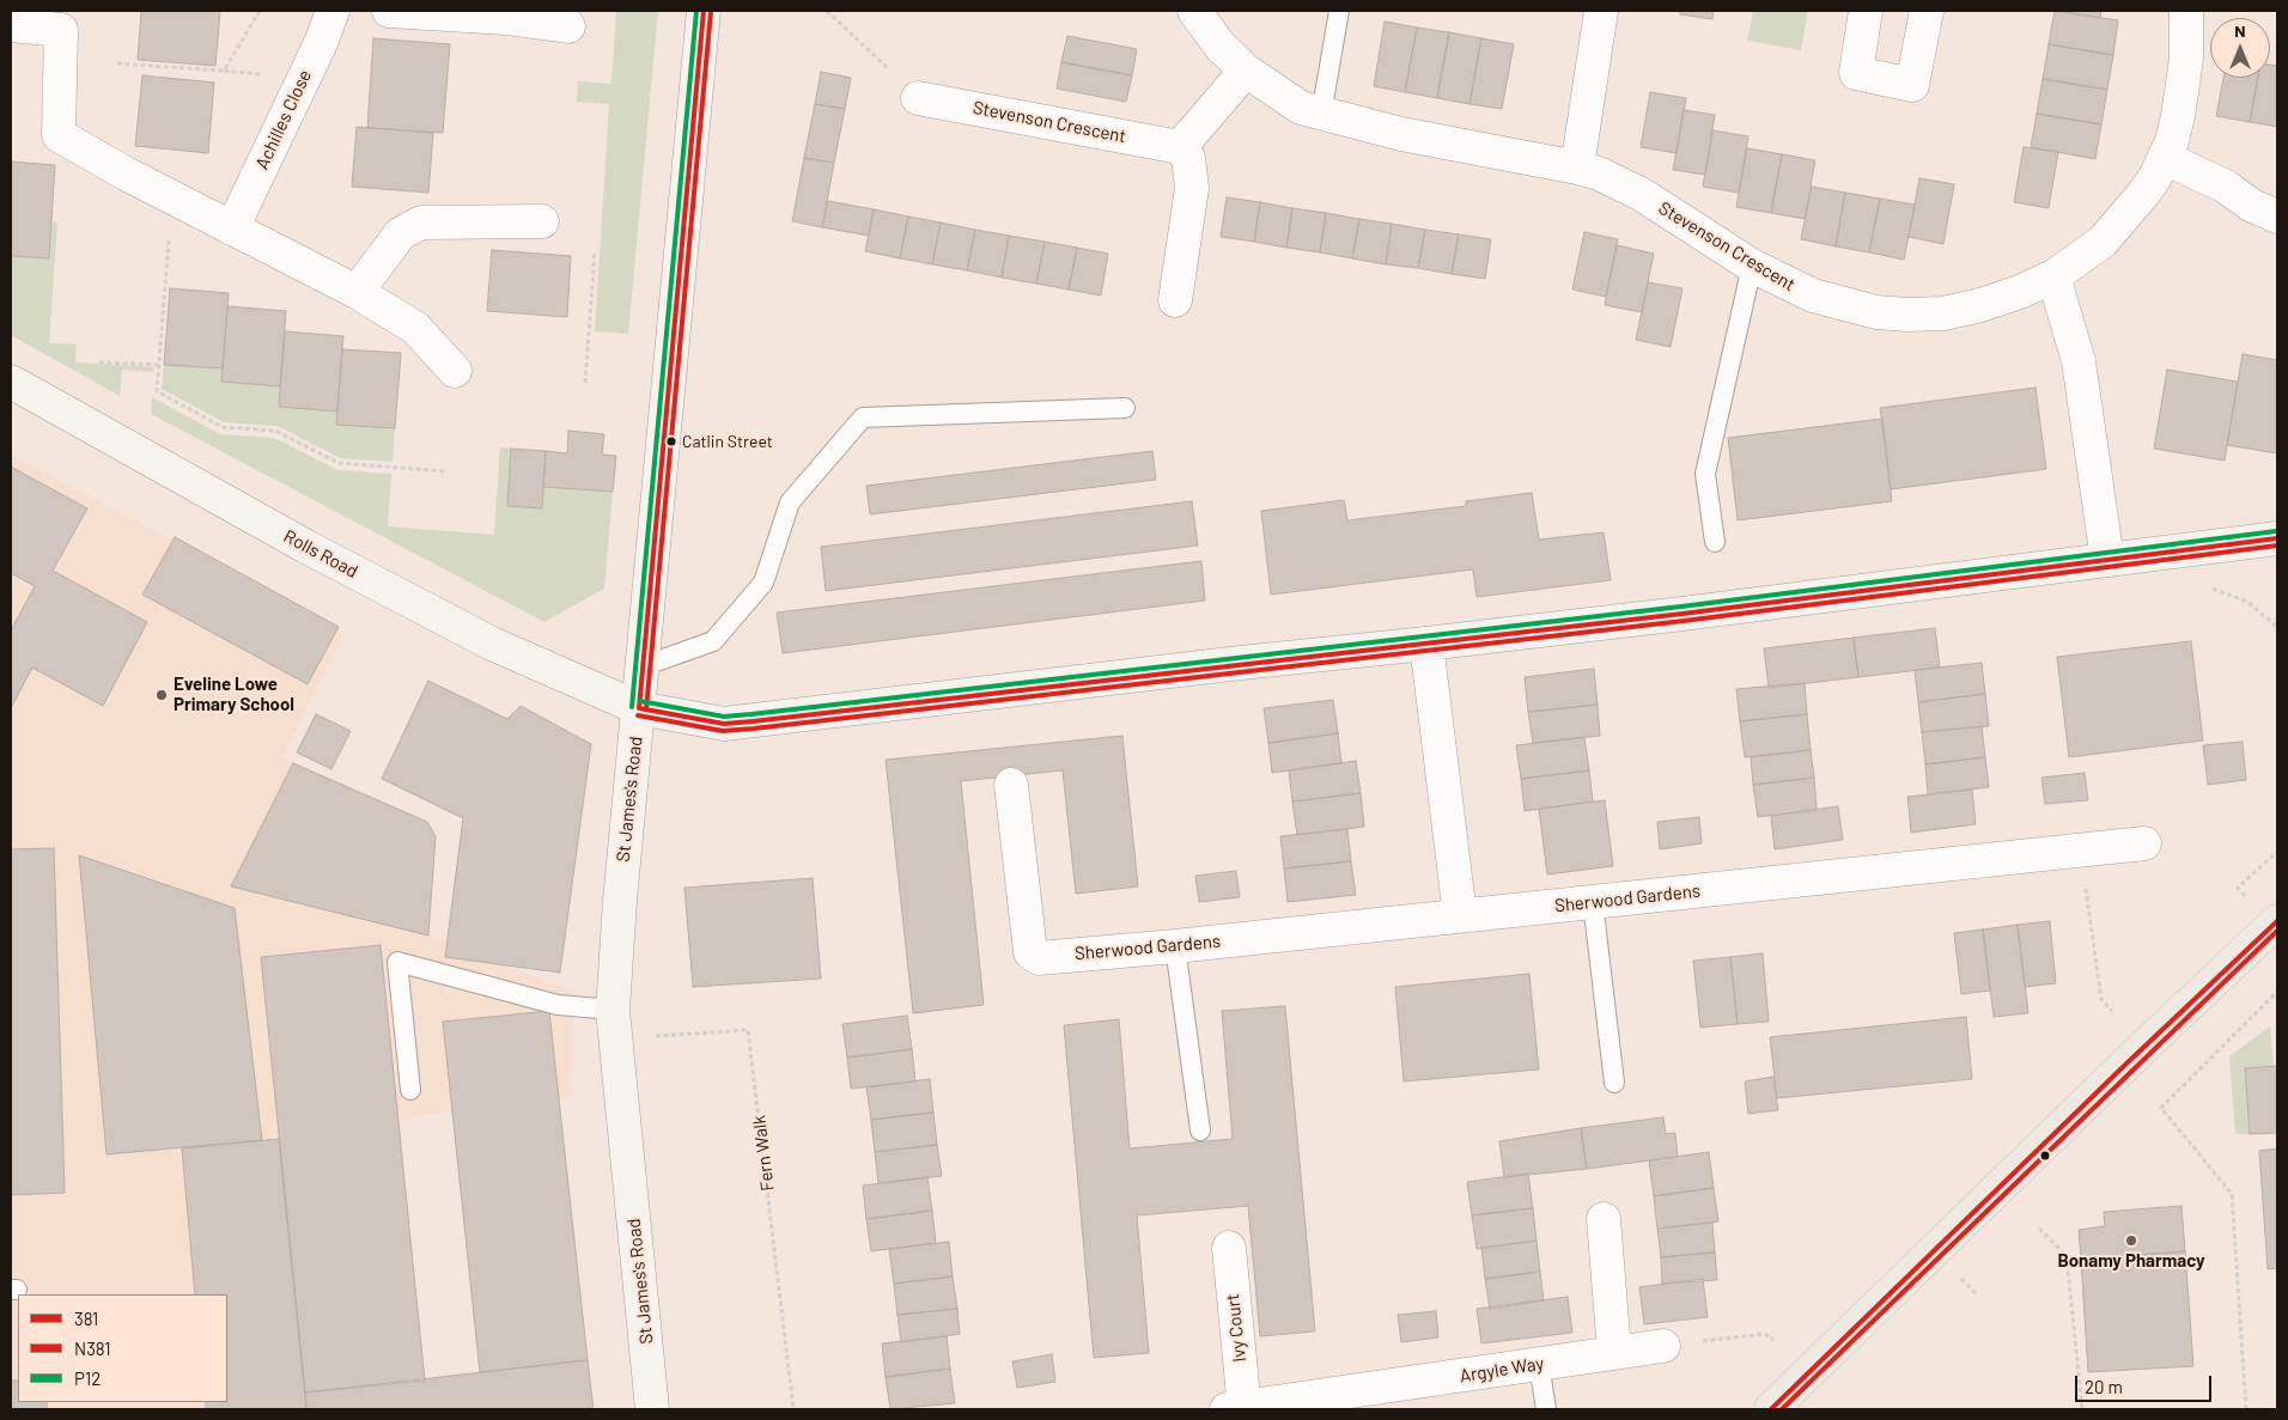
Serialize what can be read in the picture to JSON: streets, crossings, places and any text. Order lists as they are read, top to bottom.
{
  "streets": {
    "main road": ["Rolls Road", "St James's Road"],
    "street": [
      "Achilles Close",
      "Stevenson Crescent",
      "Sherwood Gardens",
      "Ivy Court",
      "Argyle Way"
    ],
    "path": ["Fern Walk"]
  },
  "crossings": [
    ["Rolls Road", "St James's Road"],
    ["St James's Road", "Fern Walk"],
    ["Ivy Court", "Argyle Way"]
  ],
  "places": ["Catlin Street", "Eveline Lowe Primary School", "Bonamy Pharmacy"],
  "lines": ["transit line 381", "transit line P12", "transit line N381"],
  "legend": ["381", "N381", "P12"],
  "scale_bar": "20 m",
  "north": "top"
}
